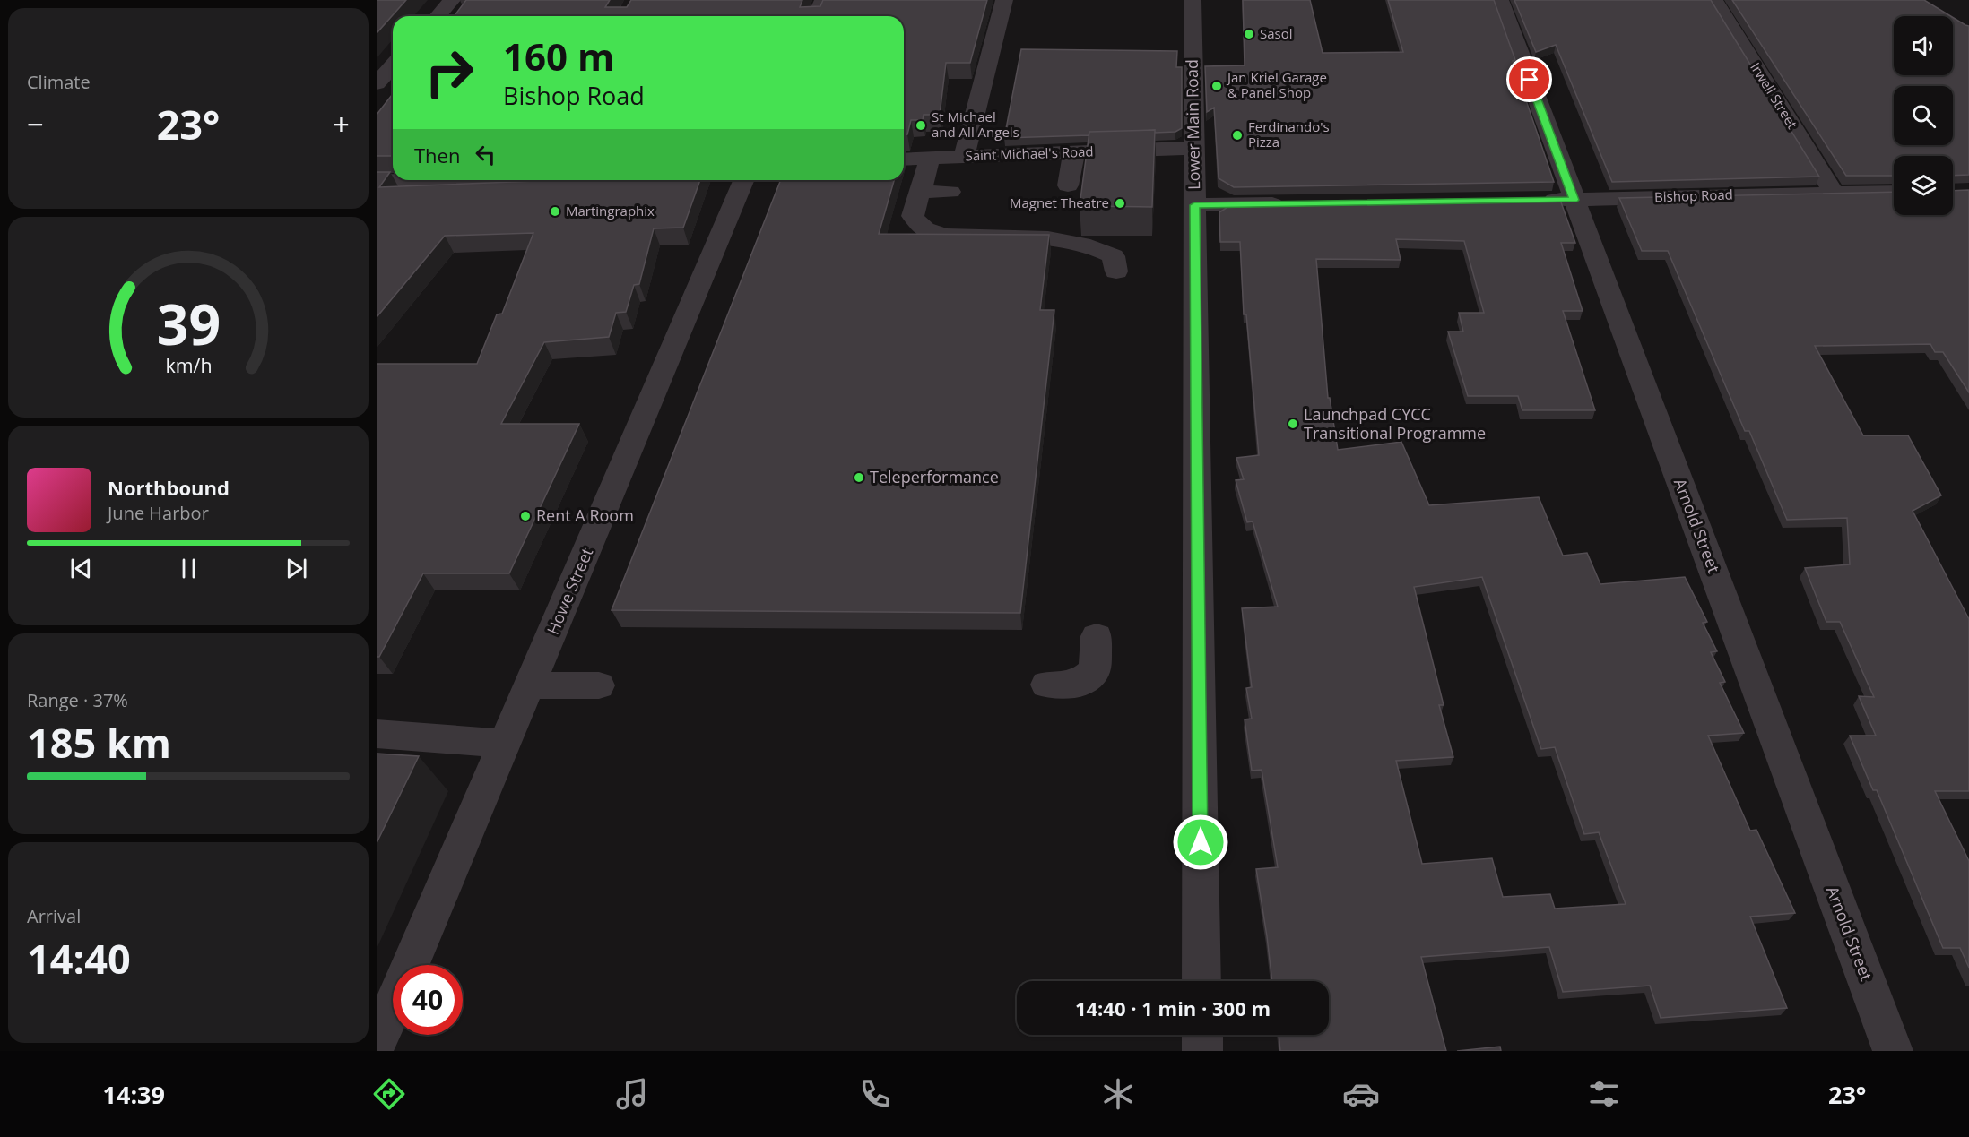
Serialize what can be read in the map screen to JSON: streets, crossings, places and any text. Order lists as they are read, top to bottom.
{
  "streets": {
    "street": [
      "Irwell Street",
      "Lower Main Road",
      "Saint Michael's Road",
      "Bishop Road",
      "Arnold Street",
      "Howe Street"
    ]
  },
  "crossings": [
    ["Irwell Street", "Bishop Road"],
    ["Lower Main Road", "Saint Michael's Road"],
    ["Bishop Road", "Arnold Street"]
  ],
  "places": [
    "Sasol",
    "Jan Kriel Garage & Panel Shop",
    "St Michael and All Angels",
    "Ferdinando's Pizza",
    "Magnet Theatre",
    "Martingraphix",
    "Launchpad CYCC Transitional Programme",
    "Teleperformance",
    "Rent A Room"
  ],
  "page": {
    "tile": [
      "Climate",
      ["Range · 37%", "185 km"],
      ["Arrival", "14:40"]
    ],
    "turn": ["160 m", "Bishop Road"],
    "heat": ["−", "23°", "+"],
    "then": "Then",
    "song": ["Northbound", "June Harbor"],
    "limit": "40",
    "trip": "14:40 · 1 min · 300 m",
    "tabs": ["14:39", "23°"],
    "gauge": ["39", "km/h"]
  }
}
